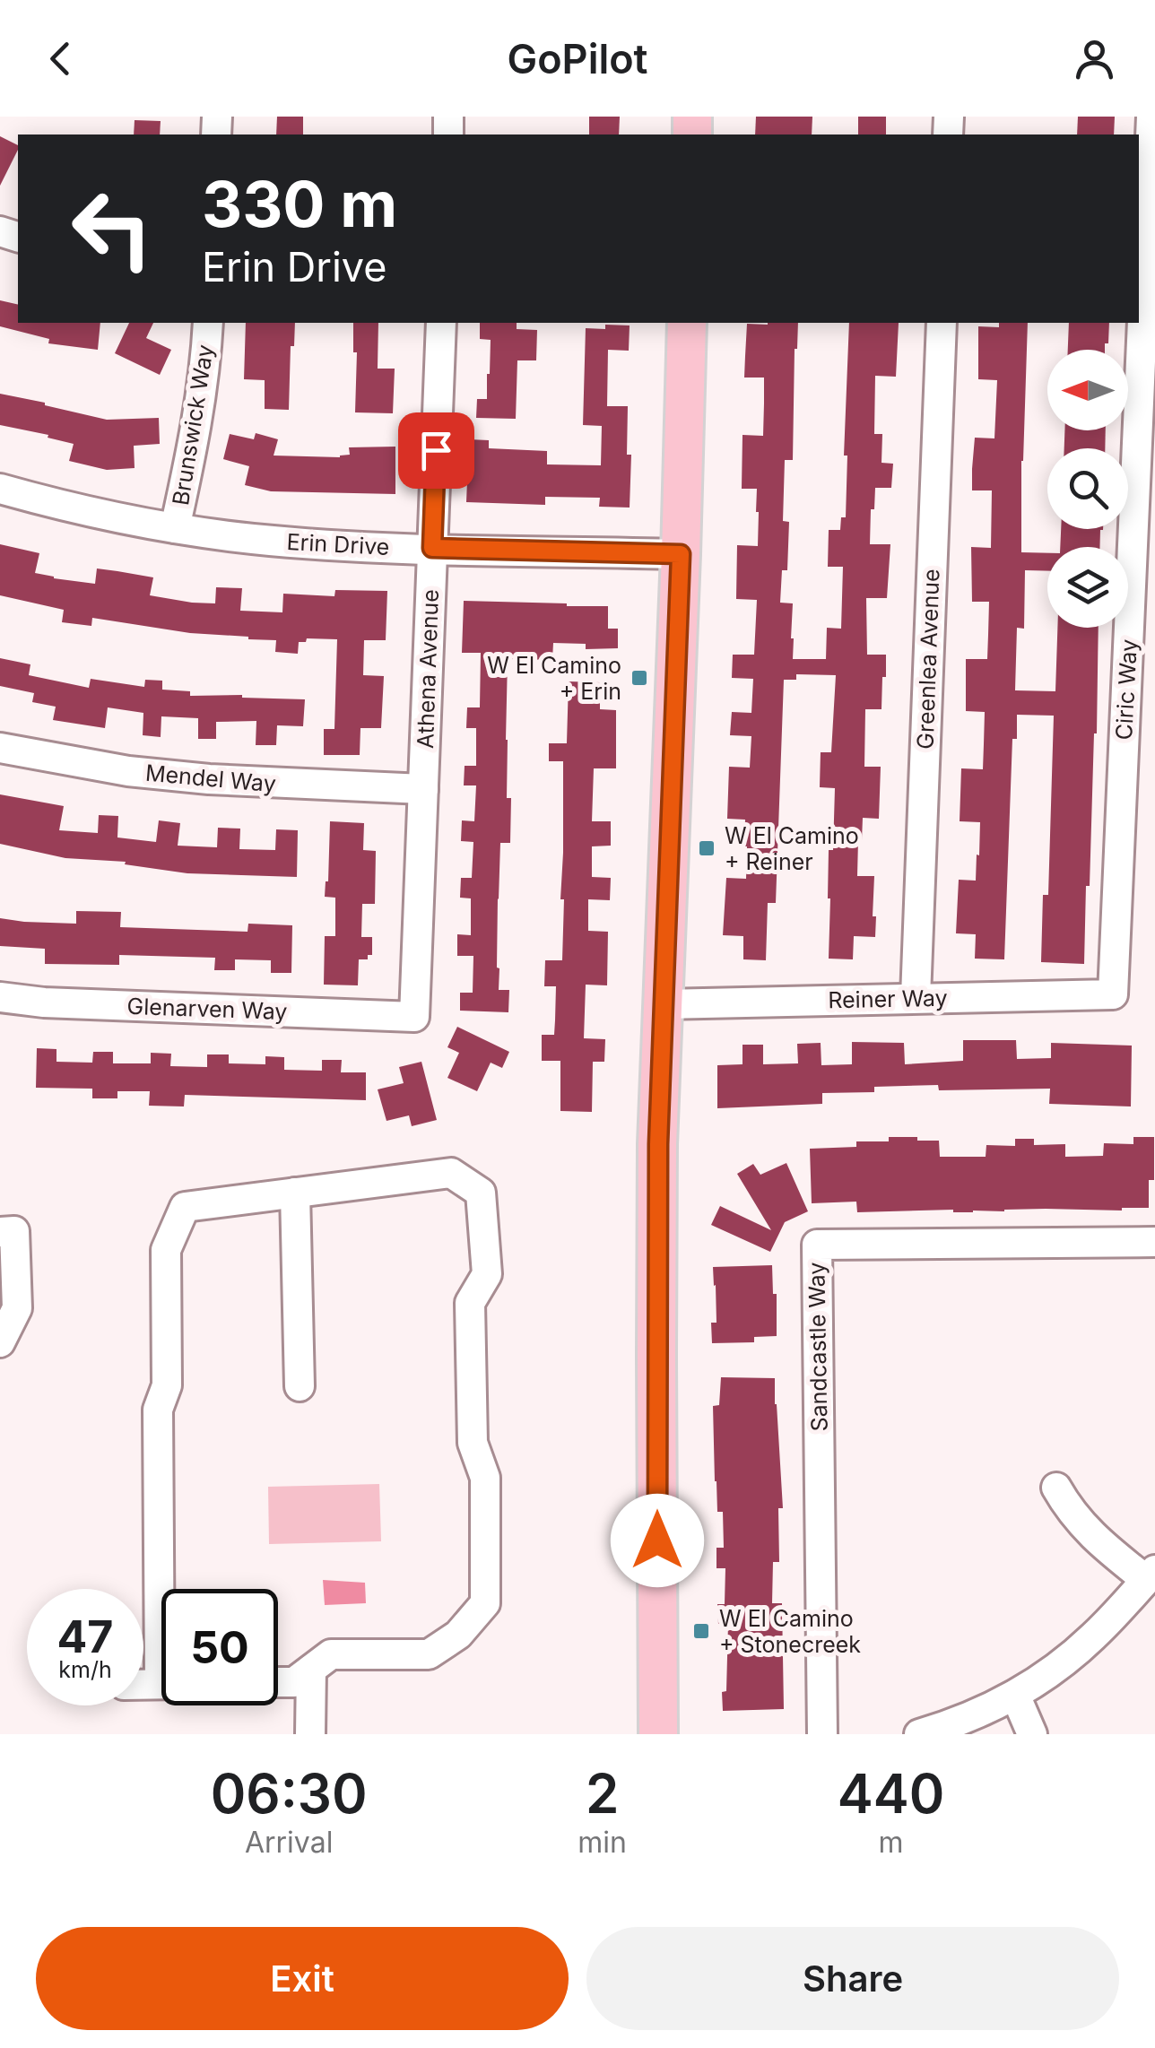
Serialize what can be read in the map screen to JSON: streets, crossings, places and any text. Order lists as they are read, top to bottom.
{
  "streets": {
    "street": [
      "Brunswick Way",
      "Erin Drive",
      "Greenlea Avenue",
      "Athena Avenue",
      "Ciric Way",
      "Mendel Way",
      "Reiner Way",
      "Glenarven Way",
      "Sandcastle Way"
    ]
  },
  "crossings": [
    ["Brunswick Way", "Erin Drive"],
    ["Erin Drive", "Athena Avenue"],
    ["Greenlea Avenue", "Reiner Way"],
    ["Athena Avenue", "Mendel Way"],
    ["Athena Avenue", "Glenarven Way"],
    ["Ciric Way", "Reiner Way"]
  ],
  "places": {
    "transit": ["W El Camino + Erin", "W El Camino + Reiner", "W El Camino + Stonecreek"]
  },
  "north": "left",
  "page": {
    "header": "GoPilot",
    "turn": ["330 m", "Erin Drive"],
    "speed": "47 km/h",
    "limit": "50",
    "eta": [
      "06:30",
      "Arrival",
      "2",
      "min",
      "440",
      "m"
    ],
    "buttons": ["Exit", "Share"]
  }
}
